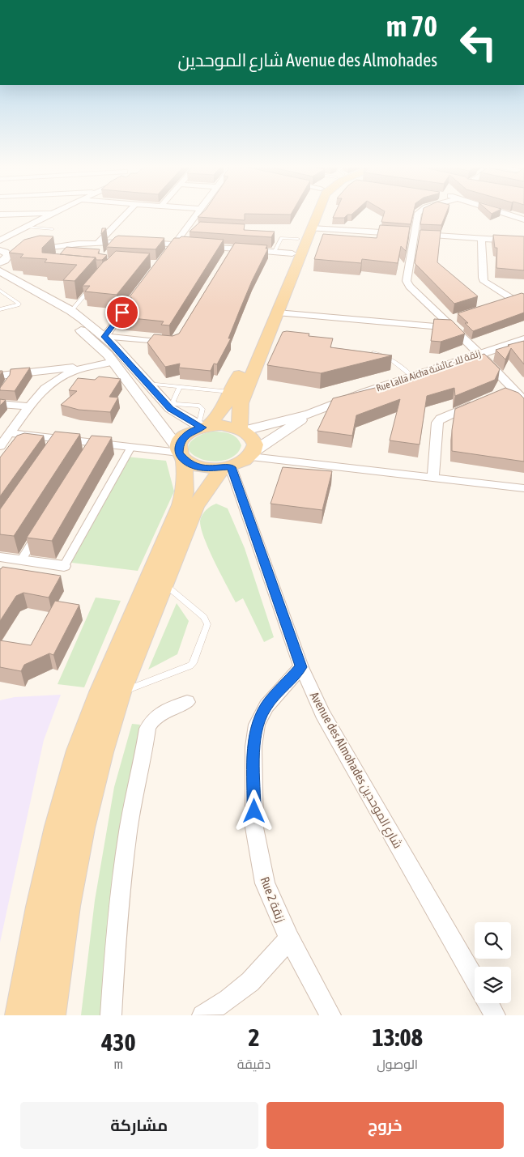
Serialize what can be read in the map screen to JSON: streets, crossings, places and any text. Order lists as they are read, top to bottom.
{
  "streets": {
    "street": ["Rue Lalla Aicha زنقة للا عائشة", "Avenue des Almohades شارع الموحدين", "Rue 2 زنقة"]
  },
  "crossings": [
    ["Rue Lalla Aicha زنقة للا عائشة", "Avenue des Almohades شارع الموحدين"],
    ["Avenue des Almohades شارع الموحدين", "Rue 2 زنقة"]
  ],
  "page": {
    "turn": ["70 m", "Avenue des Almohades شارع الموحدين"],
    "eta": [
      "13:08",
      "الوصول",
      "2",
      "دقيقة",
      "430",
      "m"
    ],
    "buttons": ["خروج", "مشاركة"]
  }
}
